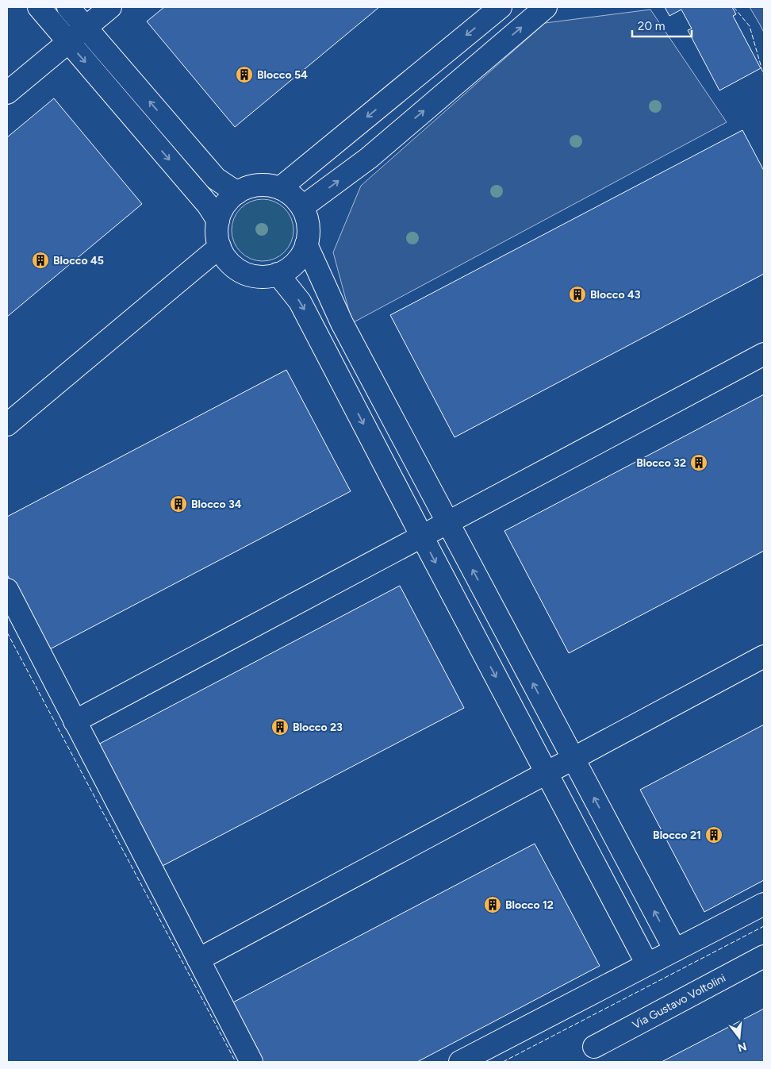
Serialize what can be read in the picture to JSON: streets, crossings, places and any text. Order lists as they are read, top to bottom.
{
  "streets": {
    "lane": ["Via Gustavo Voltolini"]
  },
  "places": {
    "building": [
      "Blocco 54",
      "Blocco 45",
      "Blocco 43",
      "Blocco 32",
      "Blocco 34",
      "Blocco 23",
      "Blocco 21",
      "Blocco 12"
    ]
  },
  "scale_bar": "20 m",
  "north": "bottom"
}
